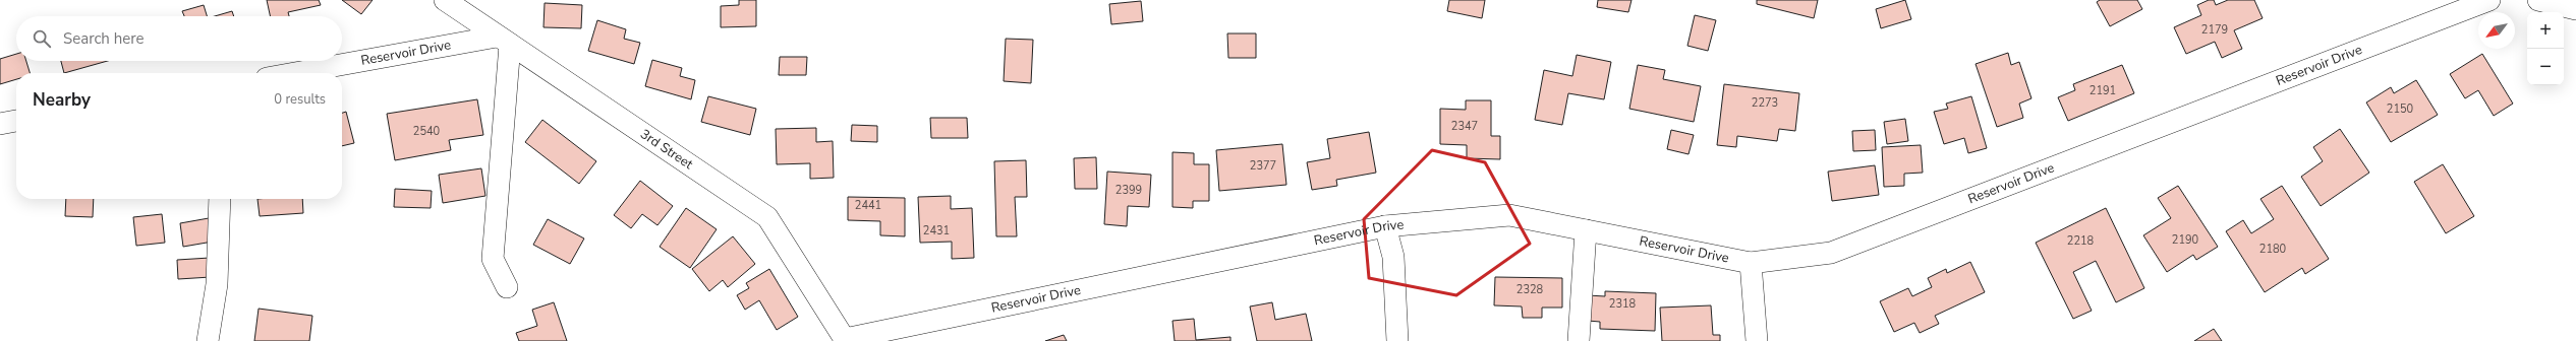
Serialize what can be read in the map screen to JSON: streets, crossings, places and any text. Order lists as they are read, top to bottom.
{
  "streets": {
    "street": ["Reservoir Drive", "3rd Street"]
  },
  "crossings": [
    ["Reservoir Drive", "3rd Street"]
  ],
  "house_numbers": [
    "2179",
    "2191",
    "2273",
    "2150",
    "2347",
    "2540",
    "2377",
    "2399",
    "2441",
    "2431",
    "2190",
    "2218",
    "2180",
    "2328",
    "2318"
  ],
  "north": "bottom left",
  "page": {
    "map_buttons": ["+", "−"],
    "search": "Search here",
    "heading": ["Nearby", "0 results"]
  }
}
